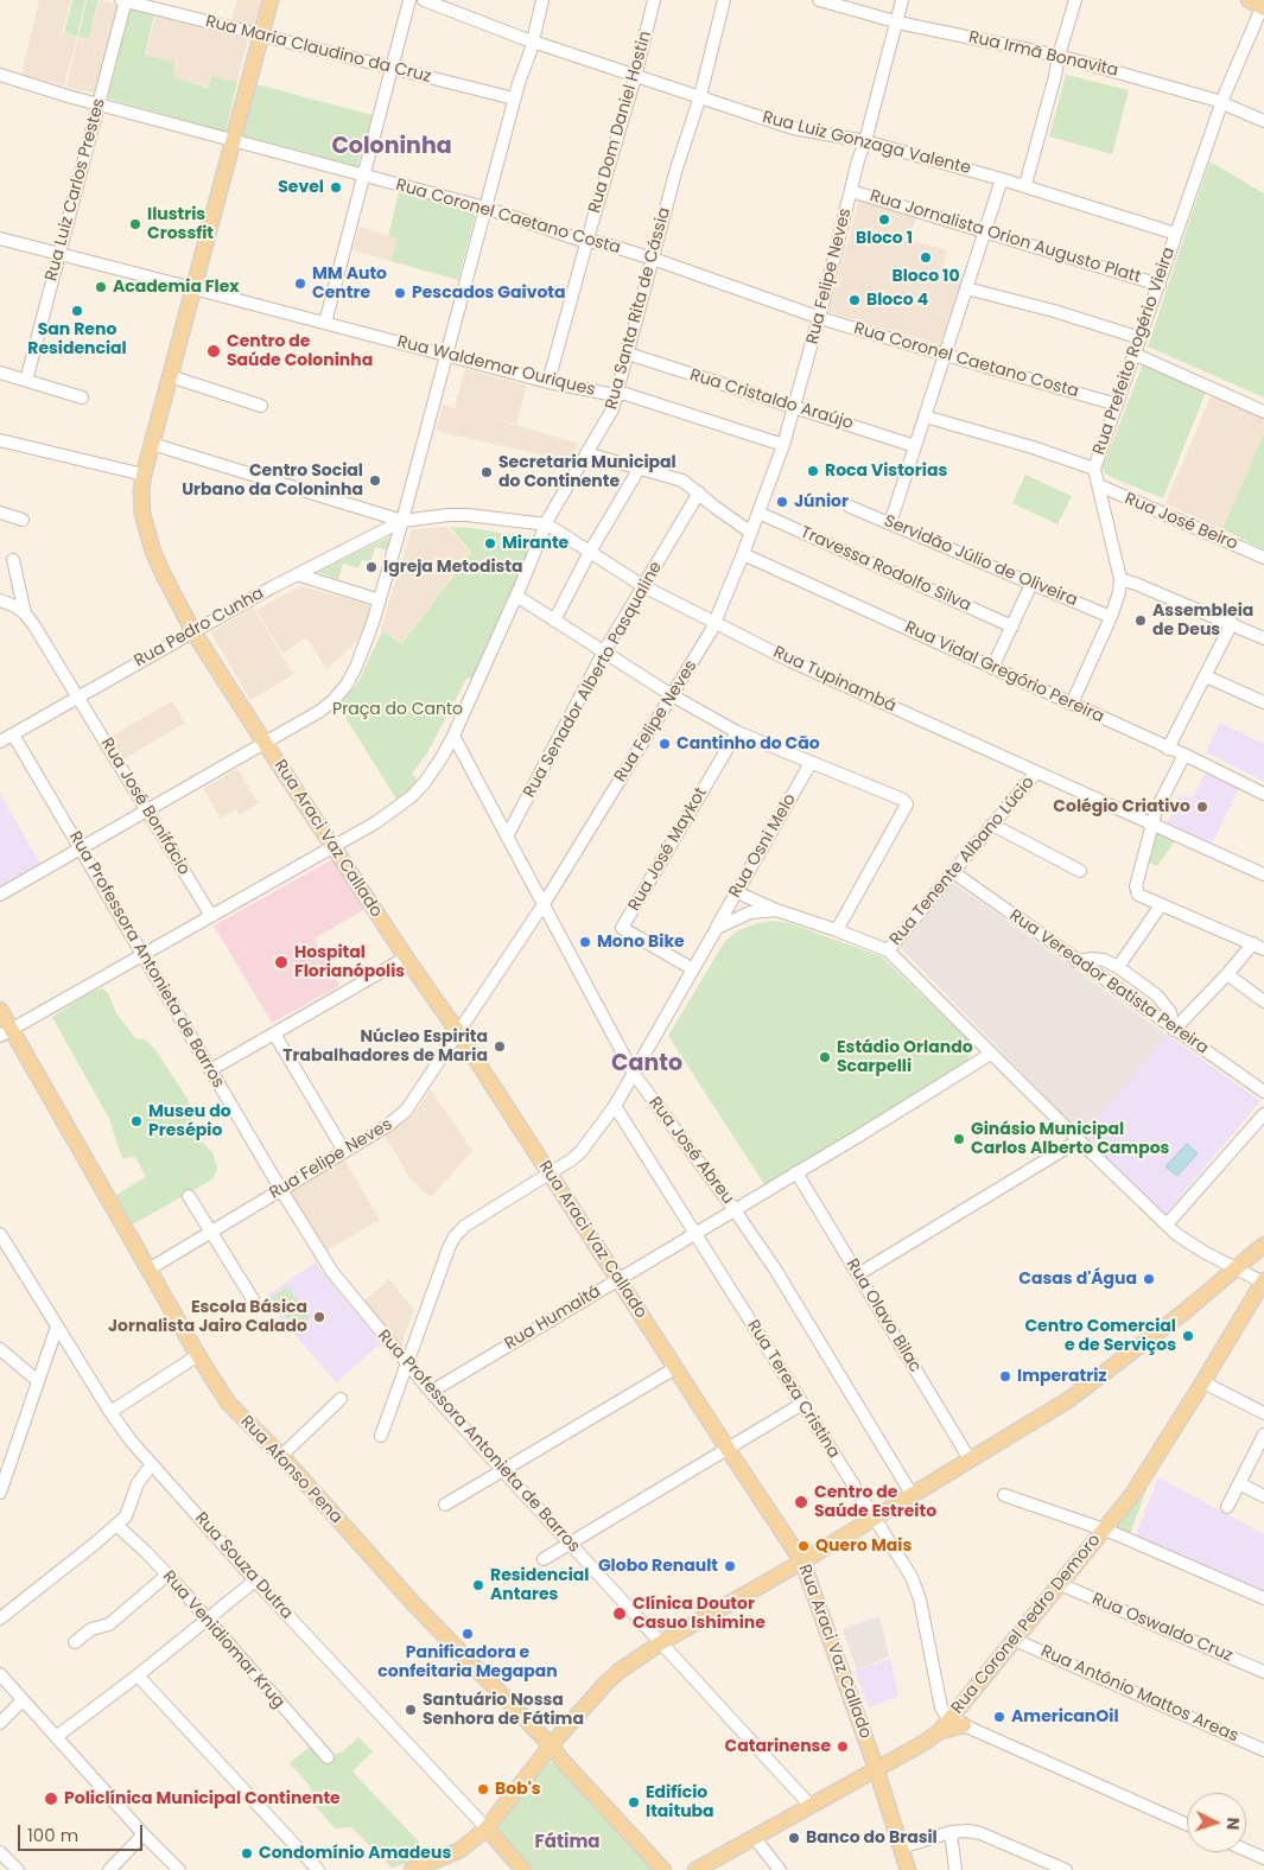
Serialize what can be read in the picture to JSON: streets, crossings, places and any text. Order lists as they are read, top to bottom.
{
  "streets": {
    "main road": [
      "Rua Araci Vaz Callado",
      "Rua Afonso Pena",
      "Rua Souza Dutra",
      "Rua Coronel Pedro Demoro"
    ],
    "street": [
      "Rua Maria Claudino da Cruz",
      "Rua Irmã Bonavita",
      "Rua Dom Daniel Hostin",
      "Rua Luiz Gonzaga Valente",
      "Rua Luiz Carlos Prestes",
      "Rua Coronel Caetano Costa",
      "Rua Jornalista Orion Augusto Platt",
      "Rua Felipe Neves",
      "Rua Santa Rita de Cássia",
      "Rua Prefeito Rogério Vieira",
      "Rua Waldemar Ouriques",
      "Rua Cristaldo Araújo",
      "Rua José Beiro",
      "Servidão Júlio de Oliveira",
      "Travessa Rodolfo Silva",
      "Rua Pedro Cunha",
      "Rua Vidal Gregório Pereira",
      "Rua Senador Alberto Pasqualine",
      "Rua Tupinambá",
      "Rua José Bonifácio",
      "Rua Osni Melo",
      "Rua José Maykot",
      "Rua Tenente Albano Lúcio",
      "Rua Professora Antonieta de Barros",
      "Rua Vereador Batista Pereira",
      "Rua José Abreu",
      "Rua Olavo Bilac",
      "Rua Humaitá",
      "Rua Tereza Cristina",
      "Rua Oswaldo Cruz",
      "Rua Venidiomar Krug",
      "Rua Antônio Mattos Areas"
    ]
  },
  "crossings": [
    ["Rua Maria Claudino da Cruz", "Rua Luiz Carlos Prestes"],
    ["Rua Maria Claudino da Cruz", "Rua Araci Vaz Callado"],
    ["Rua Irmã Bonavita", "Rua Felipe Neves"],
    ["Rua Irmã Bonavita", "Rua Prefeito Rogério Vieira"],
    ["Rua Dom Daniel Hostin", "Rua Luiz Gonzaga Valente"],
    ["Rua Dom Daniel Hostin", "Rua Coronel Caetano Costa"],
    ["Rua Dom Daniel Hostin", "Rua Waldemar Ouriques"],
    ["Rua Luiz Gonzaga Valente", "Rua Felipe Neves"],
    ["Rua Luiz Gonzaga Valente", "Rua Santa Rita de Cássia"],
    ["Rua Luiz Gonzaga Valente", "Rua Prefeito Rogério Vieira"],
    ["Rua Luiz Carlos Prestes", "Rua Coronel Caetano Costa"],
    ["Rua Luiz Carlos Prestes", "Rua Waldemar Ouriques"],
    ["Rua Coronel Caetano Costa", "Rua Felipe Neves"],
    ["Rua Coronel Caetano Costa", "Rua Santa Rita de Cássia"],
    ["Rua Coronel Caetano Costa", "Rua Prefeito Rogério Vieira"],
    ["Rua Coronel Caetano Costa", "Rua Araci Vaz Callado"],
    ["Rua Jornalista Orion Augusto Platt", "Rua Felipe Neves"],
    ["Rua Jornalista Orion Augusto Platt", "Rua Prefeito Rogério Vieira"],
    ["Rua Felipe Neves", "Rua Waldemar Ouriques"],
    ["Rua Felipe Neves", "Rua Cristaldo Araújo"],
    ["Rua Felipe Neves", "Travessa Rodolfo Silva"],
    ["Rua Felipe Neves", "Rua Vidal Gregório Pereira"],
    ["Rua Felipe Neves", "Rua Tupinambá"],
    ["Rua Felipe Neves", "Rua Araci Vaz Callado"],
    ["Rua Felipe Neves", "Rua Professora Antonieta de Barros"],
    ["Rua Felipe Neves", "Rua José Abreu"],
    ["Rua Felipe Neves", "Rua Afonso Pena"],
    ["Rua Santa Rita de Cássia", "Rua Waldemar Ouriques"],
    ["Rua Santa Rita de Cássia", "Rua Cristaldo Araújo"],
    ["Rua Santa Rita de Cássia", "Rua Tupinambá"],
    ["Rua Santa Rita de Cássia", "Rua José Bonifácio"],
    ["Rua Santa Rita de Cássia", "Rua Araci Vaz Callado"],
    ["Rua Santa Rita de Cássia", "Rua Professora Antonieta de Barros"],
    ["Rua Santa Rita de Cássia", "Rua José Abreu"],
    ["Rua Santa Rita de Cássia", "Rua Afonso Pena"],
    ["Rua Prefeito Rogério Vieira", "Rua José Beiro"],
    ["Rua Prefeito Rogério Vieira", "Servidão Júlio de Oliveira"],
    ["Rua Prefeito Rogério Vieira", "Rua Vidal Gregório Pereira"],
    ["Rua Waldemar Ouriques", "Rua Araci Vaz Callado"],
    ["Rua Pedro Cunha", "Rua Tupinambá"],
    ["Rua Pedro Cunha", "Rua José Bonifácio"],
    ["Rua Pedro Cunha", "Rua Araci Vaz Callado"],
    ["Rua Pedro Cunha", "Rua Professora Antonieta de Barros"],
    ["Rua Senador Alberto Pasqualine", "Rua Tupinambá"],
    ["Rua Senador Alberto Pasqualine", "Rua José Abreu"],
    ["Rua Tupinambá", "Rua Tenente Albano Lúcio"],
    ["Rua Araci Vaz Callado", "Rua Osni Melo"],
    ["Rua Araci Vaz Callado", "Rua Humaitá"],
    ["Rua Osni Melo", "Rua José Maykot"],
    ["Rua Osni Melo", "Rua Professora Antonieta de Barros"],
    ["Rua Osni Melo", "Rua José Abreu"],
    ["Rua Osni Melo", "Rua Tereza Cristina"],
    ["Rua Tenente Albano Lúcio", "Rua Vereador Batista Pereira"],
    ["Rua Professora Antonieta de Barros", "Rua Humaitá"],
    ["Rua José Abreu", "Rua Humaitá"],
    ["Rua Olavo Bilac", "Rua Humaitá"],
    ["Rua Humaitá", "Rua Tereza Cristina"],
    ["Rua Tereza Cristina", "Rua Coronel Pedro Demoro"],
    ["Rua Coronel Pedro Demoro", "Rua Oswaldo Cruz"],
    ["Rua Coronel Pedro Demoro", "Rua Antônio Mattos Areas"]
  ],
  "districts": ["Coloninha", "Canto", "Fátima"],
  "parks": ["Praça do Canto"],
  "places": [
    "Sevel",
    "Bloco 1",
    "Ilustris Crossfit",
    "Bloco 10",
    "MM Auto Centre",
    "Academia Flex",
    "Pescados Gaivota",
    "Bloco 4",
    "San Reno Residencial",
    "Centro de Saúde Coloninha",
    "Roca Vistorias",
    "Secretaria Municipal do Continente",
    "Centro Social Urbano da Coloninha",
    "Júnior",
    "Mirante",
    "Igreja Metodista",
    "Assembleia de Deus",
    "Cantinho do Cão",
    "Colégio Criativo",
    "Mono Bike",
    "Hospital Florianópolis",
    "Núcleo Espirita Trabalhadores de Maria",
    "Estádio Orlando Scarpelli",
    "Museu do Presépio",
    "Ginásio Municipal Carlos Alberto Campos",
    "Casas d'Água",
    "Escola Básica Jornalista Jairo Calado",
    "Centro Comercial e de Serviços",
    "Imperatriz",
    "Centro de Saúde Estreito",
    "Quero Mais",
    "Globo Renault",
    "Residencial Antares",
    "Clínica Doutor Casuo Ishimine",
    "Panificadora e confeitaria Megapan",
    "Santuário Nossa Senhora de Fátima",
    "AmericanOil",
    "Catarinense",
    "Bob's",
    "Policlínica Municipal Continente",
    "Edifício Itaituba",
    "Banco do Brasil",
    "Condomínio Amadeus"
  ],
  "scale_bar": "100 m",
  "north": "right"
}
